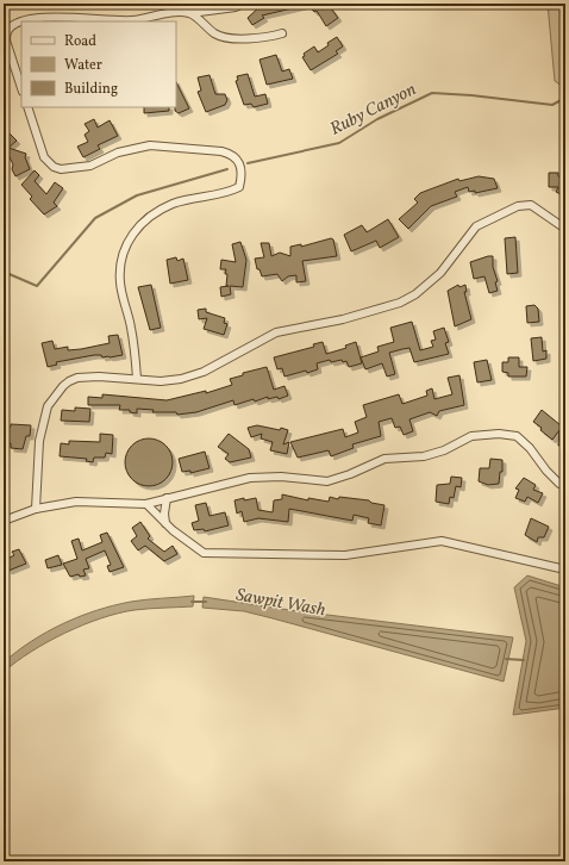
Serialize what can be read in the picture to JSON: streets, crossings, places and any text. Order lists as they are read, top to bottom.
{
  "water": ["Ruby Canyon", "Sawpit Wash"],
  "legend": ["Road", "Water", "Building"]
}
